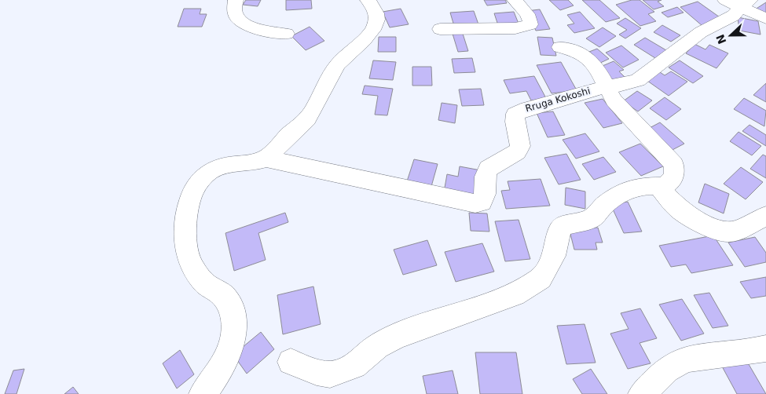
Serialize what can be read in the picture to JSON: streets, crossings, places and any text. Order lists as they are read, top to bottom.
{
  "streets": {
    "street": ["Rruga Kokoshi"]
  },
  "north": "left"
}
